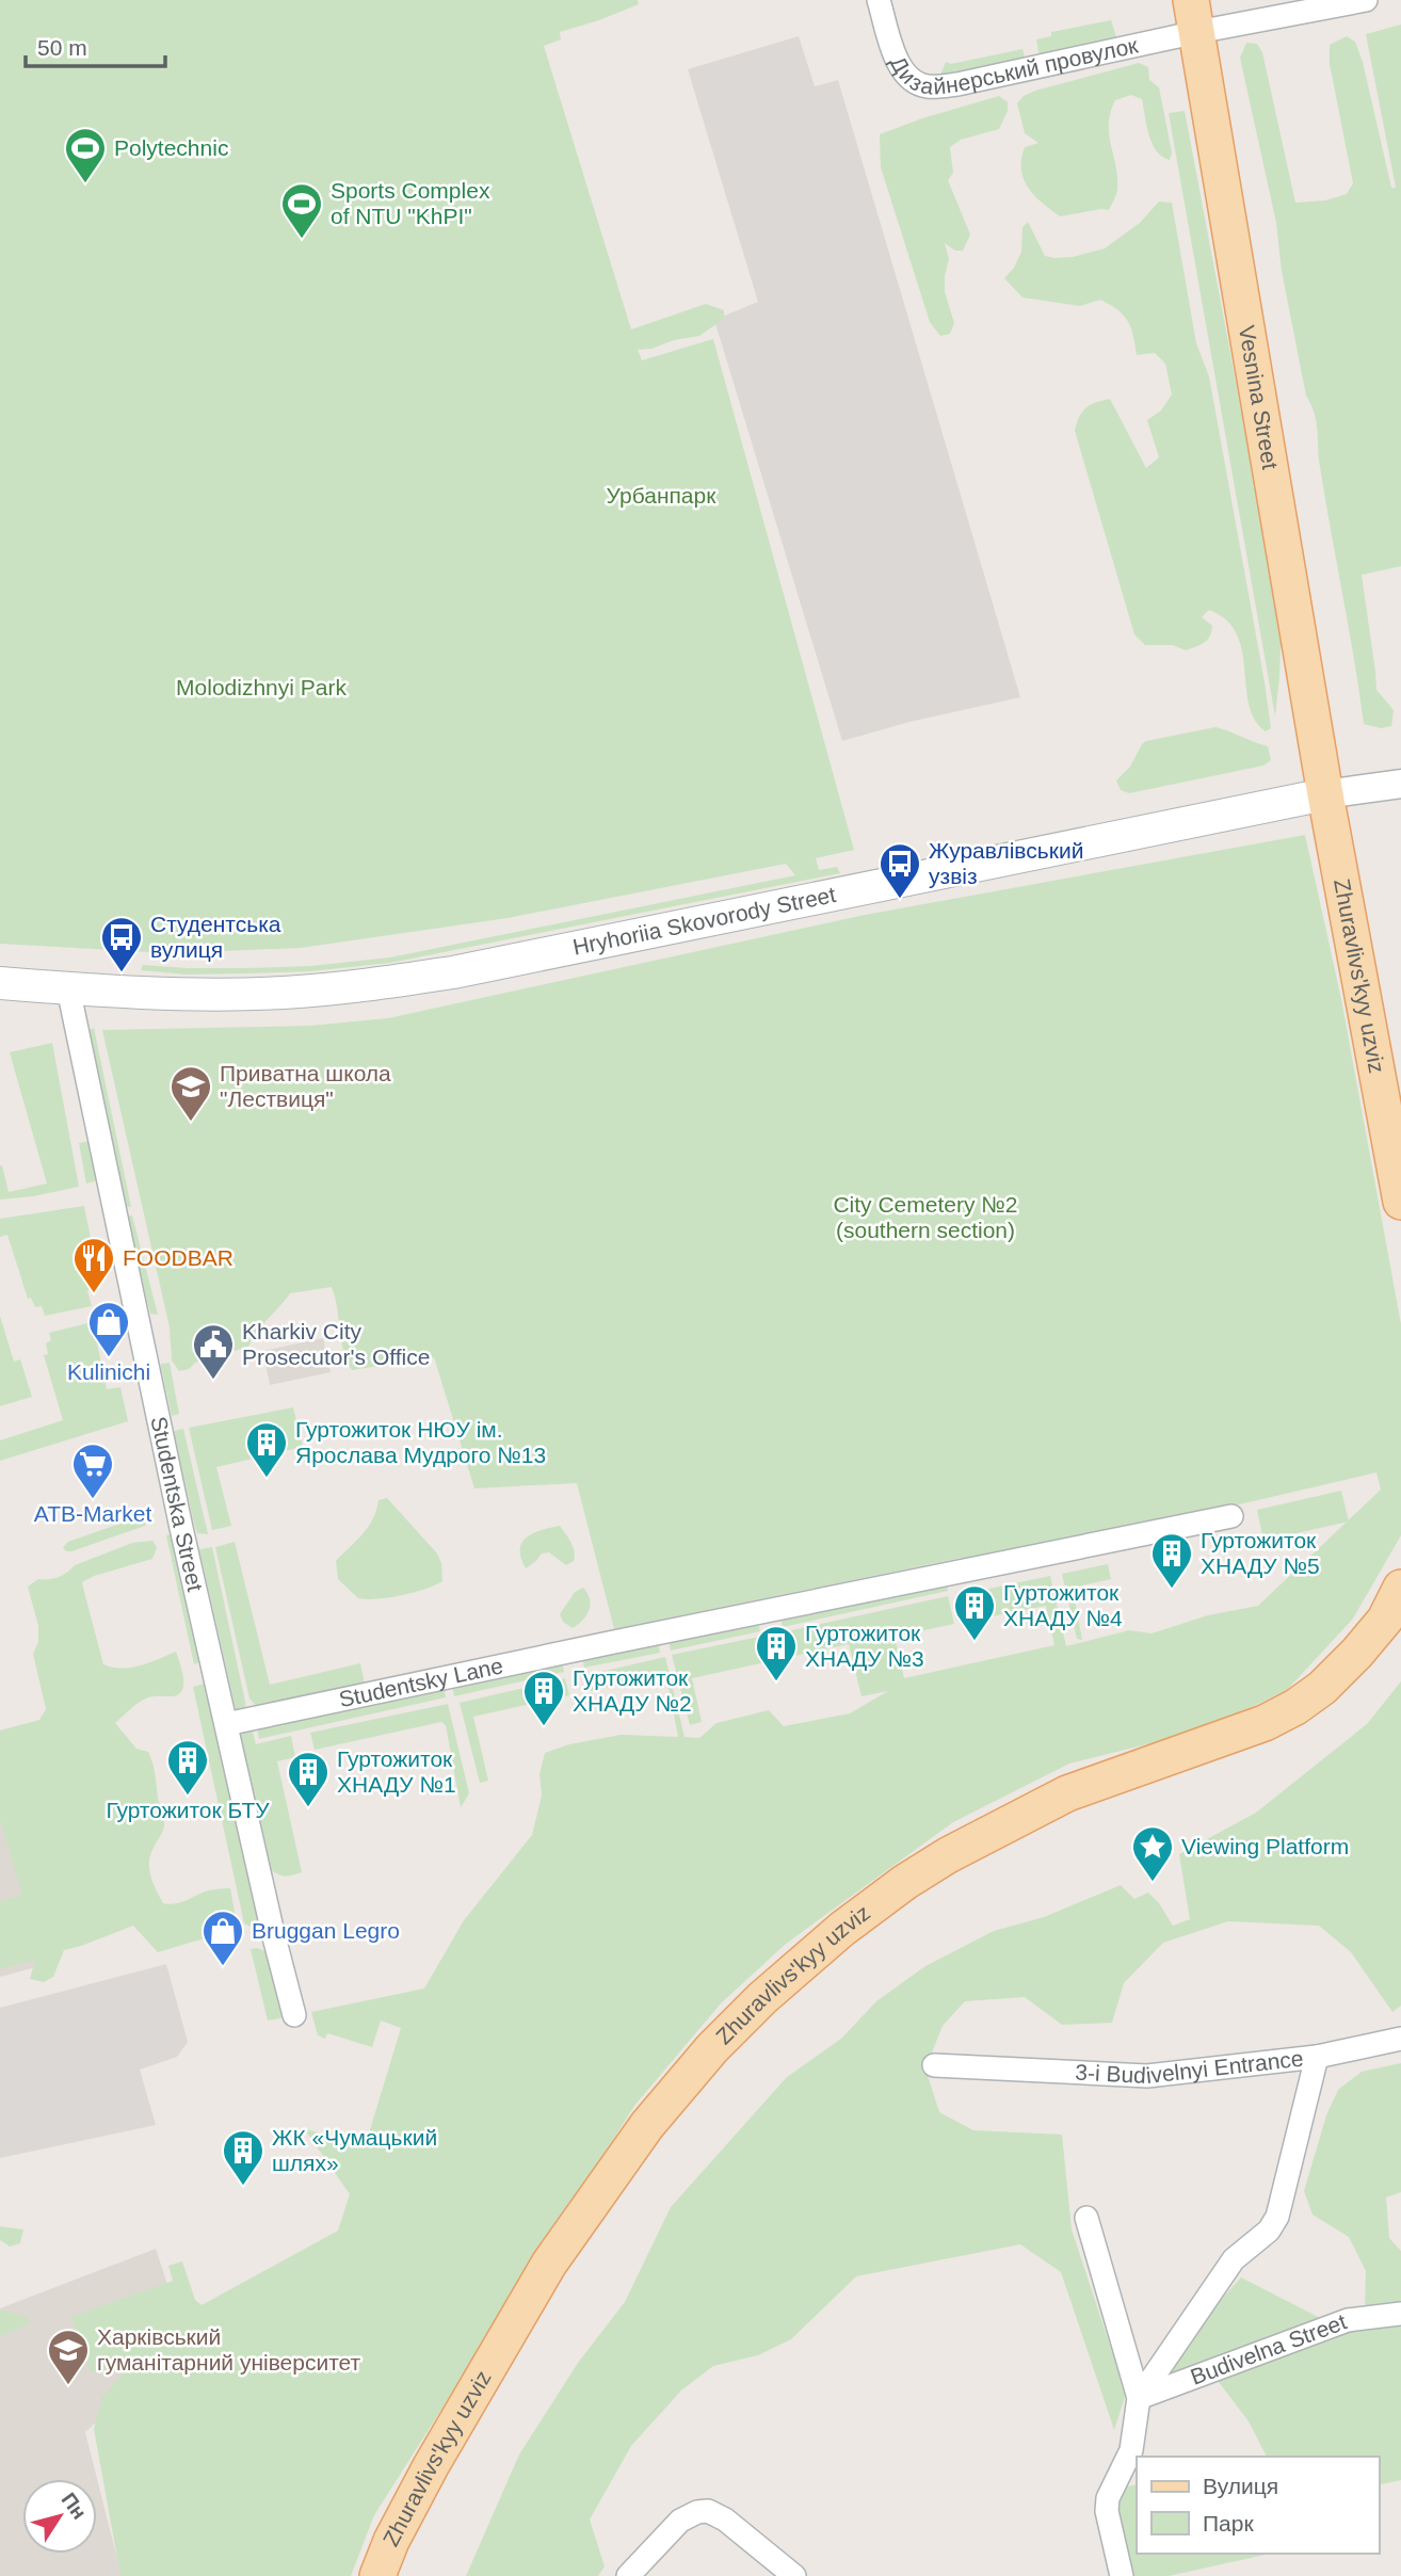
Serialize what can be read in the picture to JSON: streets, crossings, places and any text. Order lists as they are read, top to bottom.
{
  "streets": {
    "main road": ["Vesnina Street", "Hryhoriia Skovorody Street", "Zhuravlivs'kyy uzviz"],
    "street": [
      "Дизайнерський провулок",
      "Studentska Street",
      "Studentsky Lane",
      "3-i Budivelnyi Entrance",
      "Budivelna Street"
    ]
  },
  "crossings": [
    ["Дизайнерський провулок", "Vesnina Street"],
    ["Vesnina Street", "Hryhoriia Skovorody Street"],
    ["Vesnina Street", "Zhuravlivs'kyy uzviz"],
    ["Hryhoriia Skovorody Street", "Zhuravlivs'kyy uzviz"],
    ["Hryhoriia Skovorody Street", "Studentska Street"],
    ["Studentska Street", "Studentsky Lane"],
    ["3-i Budivelnyi Entrance", "Budivelna Street"]
  ],
  "parks": ["Урбанпарк", "Molodizhnyi Park", "City Cemetery №2 (southern section)"],
  "places": {
    "sports": ["Polytechnic", "Sports Complex of NTU \"KhPI\""],
    "bus stop": ["Журавлівський узвіз", "Студентська вулиця"],
    "school or university": ["Приватна школа \"Лествиця\"", "Харківський гуманітарний університет"],
    "restaurant": ["FOODBAR"],
    "shop": ["Kulinichi", "Bruggan Legro"],
    "public building": ["Kharkiv City Prosecutor's Office"],
    "building": [
      "Гуртожиток НЮУ ім. Ярослава Мудрого №13",
      "Гуртожиток ХНАДУ №5",
      "Гуртожиток ХНАДУ №4",
      "Гуртожиток ХНАДУ №3",
      "Гуртожиток ХНАДУ №2",
      "Гуртожиток БТУ",
      "Гуртожиток ХНАДУ №1",
      "ЖК «Чумацький шлях»"
    ],
    "supermarket": ["ATB-Market"],
    "place": ["Viewing Platform"]
  },
  "legend": ["Вулиця", "Парк"],
  "scale_bar": "50 m",
  "north": "top right"
}
